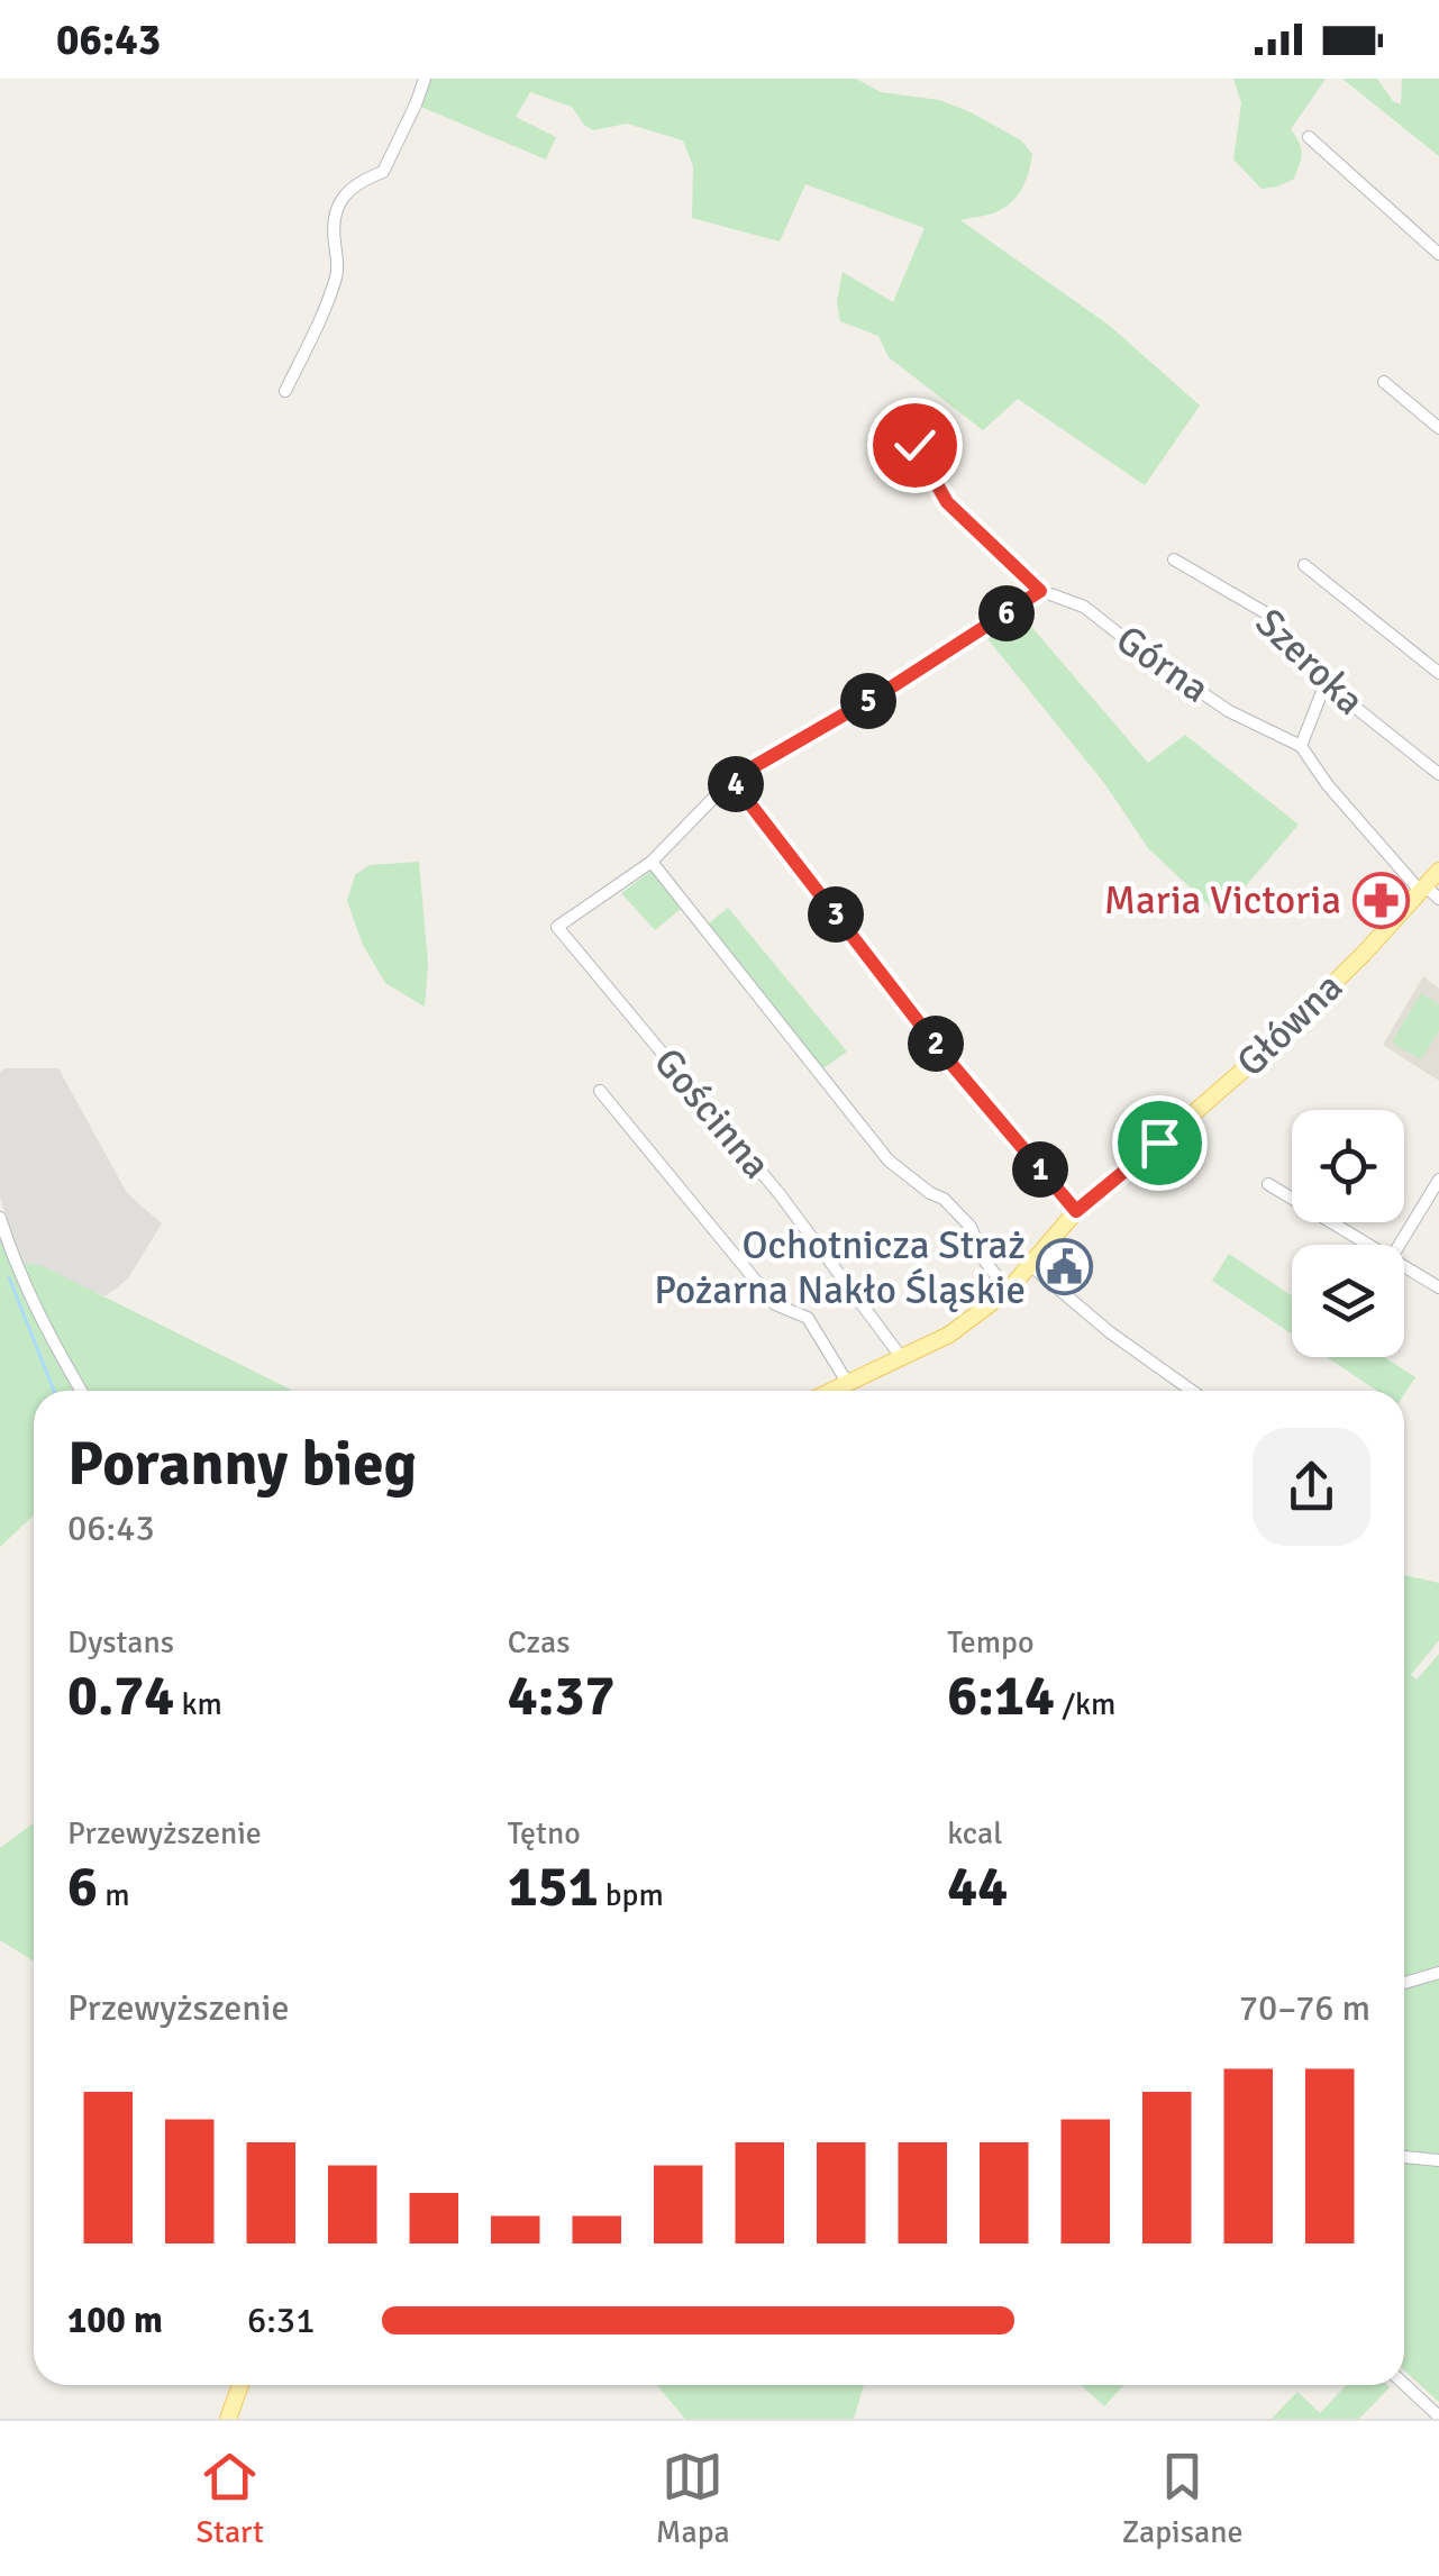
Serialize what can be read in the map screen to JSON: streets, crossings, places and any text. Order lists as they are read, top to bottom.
{
  "streets": {
    "main road": ["Główna"],
    "street": ["Szeroka", "Górna", "Gościnna"]
  },
  "crossings": [
    ["Górna", "Główna"],
    ["Główna", "Gościnna"]
  ],
  "places": {
    "pharmacy": ["Maria Victoria"],
    "public building": ["Ochotnicza Straż Pożarna Nakło Śląskie"]
  },
  "page": {
    "status": "06:43",
    "pins": [
      "6",
      "5",
      "4",
      "3",
      "2",
      "1"
    ],
    "heading": ["Poranny bieg", "06:43"],
    "stats": [
      ["Dystans", "0.74 km"],
      ["Czas", "4:37"],
      ["Tempo", "6:14 /km"],
      ["Przewyższenie", "6 m"],
      ["Tętno", "151 bpm"],
      ["kcal", "44"]
    ],
    "chart": ["Przewyższenie", "70–76 m"],
    "list": [
      {
        "name": "100 m",
        "note": "6:31"
      }
    ],
    "tabs": ["Start", "Mapa", "Zapisane"]
  }
}
